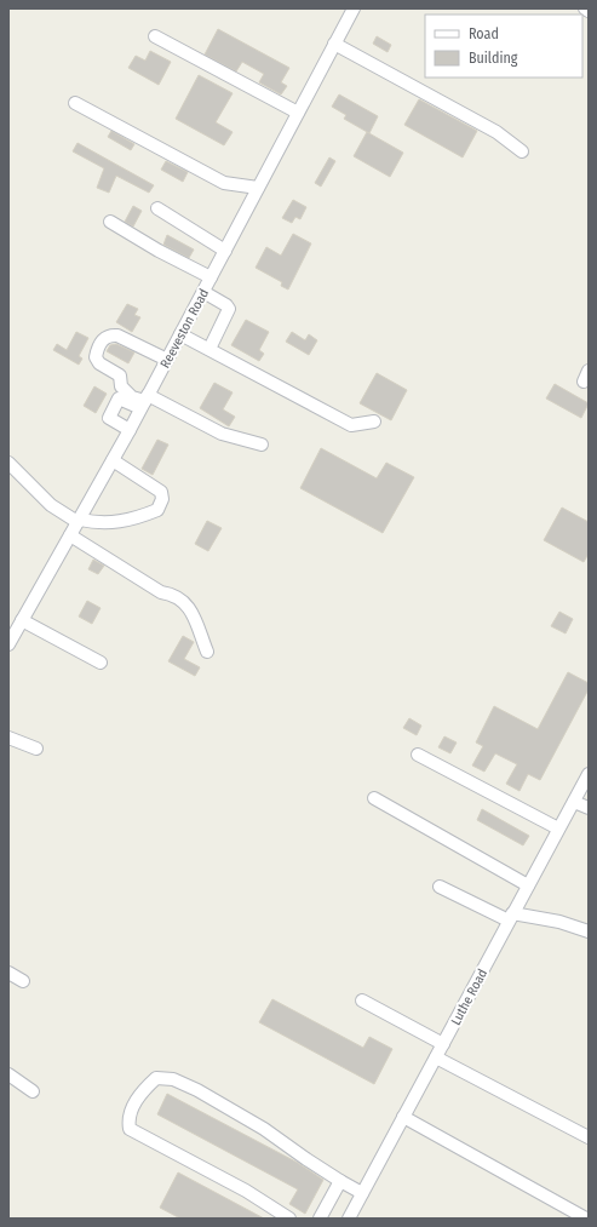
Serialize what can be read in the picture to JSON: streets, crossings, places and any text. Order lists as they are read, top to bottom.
{
  "streets": {
    "street": ["Reeveston Road", "Luthe Road"]
  },
  "legend": ["Road", "Building"]
}
